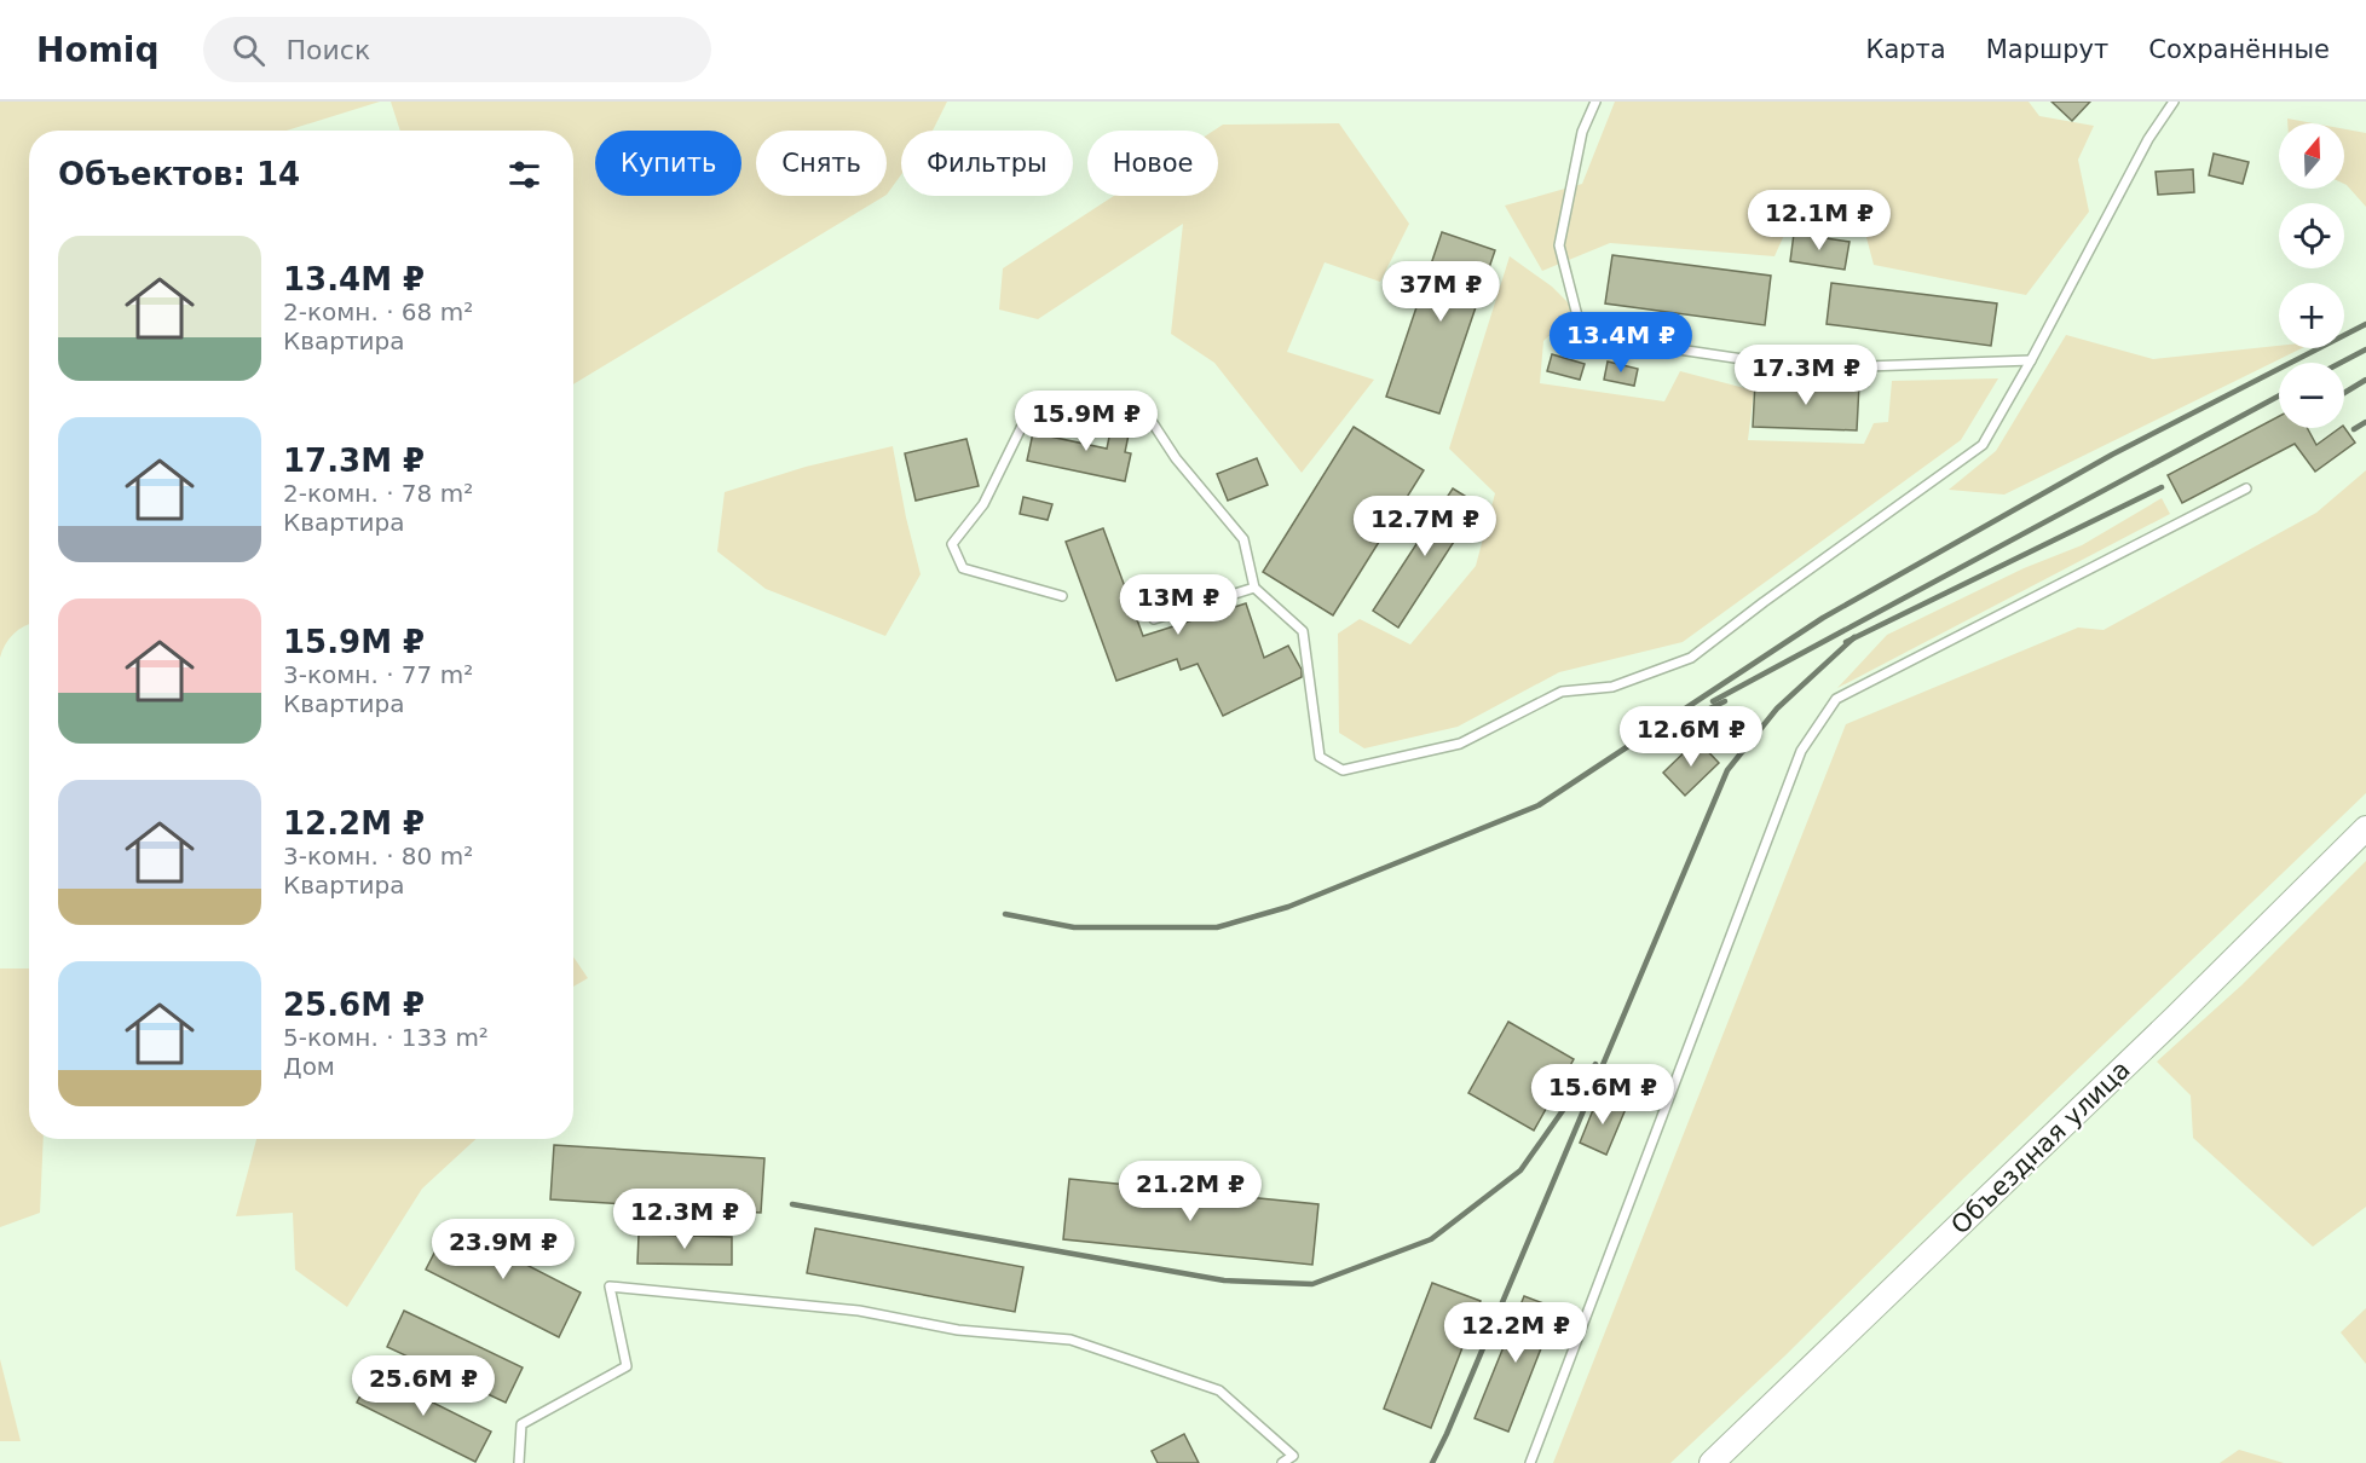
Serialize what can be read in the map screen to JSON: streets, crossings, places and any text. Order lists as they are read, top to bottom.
{
  "streets": {
    "main road": ["Объездная улица"]
  },
  "north": "top",
  "page": {
    "header": "Homiq",
    "search": "Поиск",
    "nav": ["Карта", "Маршрут", "Сохранённые"],
    "map_buttons": ["+", "−"],
    "chip": [
      "Купить",
      "Снять",
      "Фильтры",
      "Новое"
    ],
    "heading": "Объектов: 14",
    "price": [
      "12.1M ₽",
      "37M ₽",
      "13.4M ₽",
      "17.3M ₽",
      "15.9M ₽",
      "12.7M ₽",
      "13M ₽",
      "12.6M ₽",
      "15.6M ₽",
      "21.2M ₽",
      "12.3M ₽",
      "23.9M ₽",
      "12.2M ₽",
      "25.6M ₽"
    ],
    "list": [
      {
        "name": "13.4M ₽",
        "note": "2-комн. · 68 m² · Квартира"
      },
      {
        "name": "17.3M ₽",
        "note": "2-комн. · 78 m² · Квартира"
      },
      {
        "name": "15.9M ₽",
        "note": "3-комн. · 77 m² · Квартира"
      },
      {
        "name": "12.2M ₽",
        "note": "3-комн. · 80 m² · Квартира"
      },
      {
        "name": "25.6M ₽",
        "note": "5-комн. · 133 m² · Дом"
      }
    ]
  }
}
